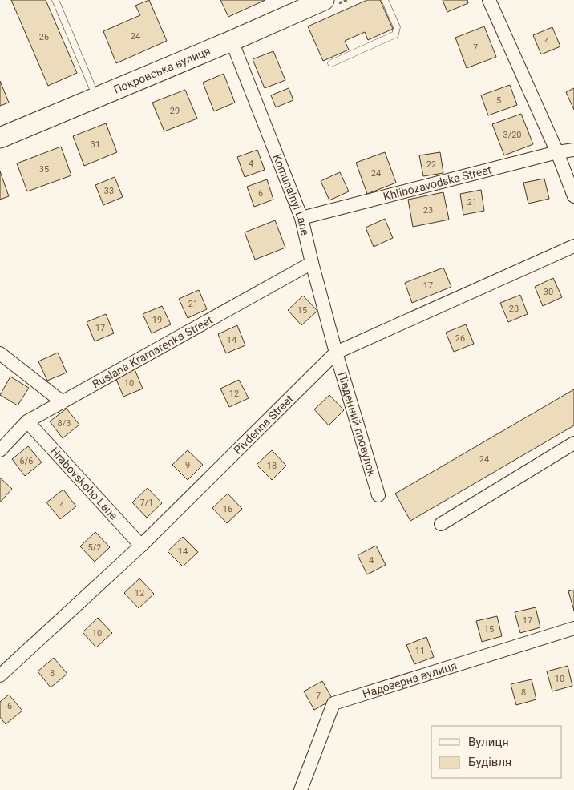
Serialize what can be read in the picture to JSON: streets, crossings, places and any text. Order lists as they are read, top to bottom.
{
  "streets": {
    "main road": ["Покровська вулиця"],
    "street": [
      "Khlibozavodska Street",
      "Komunalnyi Lane",
      "Ruslana Kramarenka Street",
      "Південний провулок",
      "Pivdenna Street",
      "Hrabovskoho Lane",
      "Надозерна вулиця"
    ]
  },
  "crossings": [
    ["Покровська вулиця", "Komunalnyi Lane"],
    ["Khlibozavodska Street", "Komunalnyi Lane"],
    ["Komunalnyi Lane", "Ruslana Kramarenka Street"],
    ["Komunalnyi Lane", "Південний провулок"],
    ["Komunalnyi Lane", "Pivdenna Street"],
    ["Ruslana Kramarenka Street", "Hrabovskoho Lane"],
    ["Південний провулок", "Pivdenna Street"],
    ["Pivdenna Street", "Hrabovskoho Lane"]
  ],
  "house_numbers": [
    "24",
    "26",
    "4",
    "7",
    "5",
    "29",
    "3/20",
    "31",
    "4",
    "22",
    "35",
    "24",
    "33",
    "6",
    "21",
    "23",
    "17",
    "30",
    "21",
    "28",
    "15",
    "19",
    "17",
    "26",
    "14",
    "10",
    "12",
    "8/3",
    "24",
    "6/6",
    "9",
    "18",
    "7/1",
    "4",
    "16",
    "5/2",
    "14",
    "4",
    "12",
    "17",
    "15",
    "10",
    "11",
    "8",
    "10",
    "8",
    "7",
    "6"
  ],
  "legend": ["Вулиця", "Будівля"]
}
